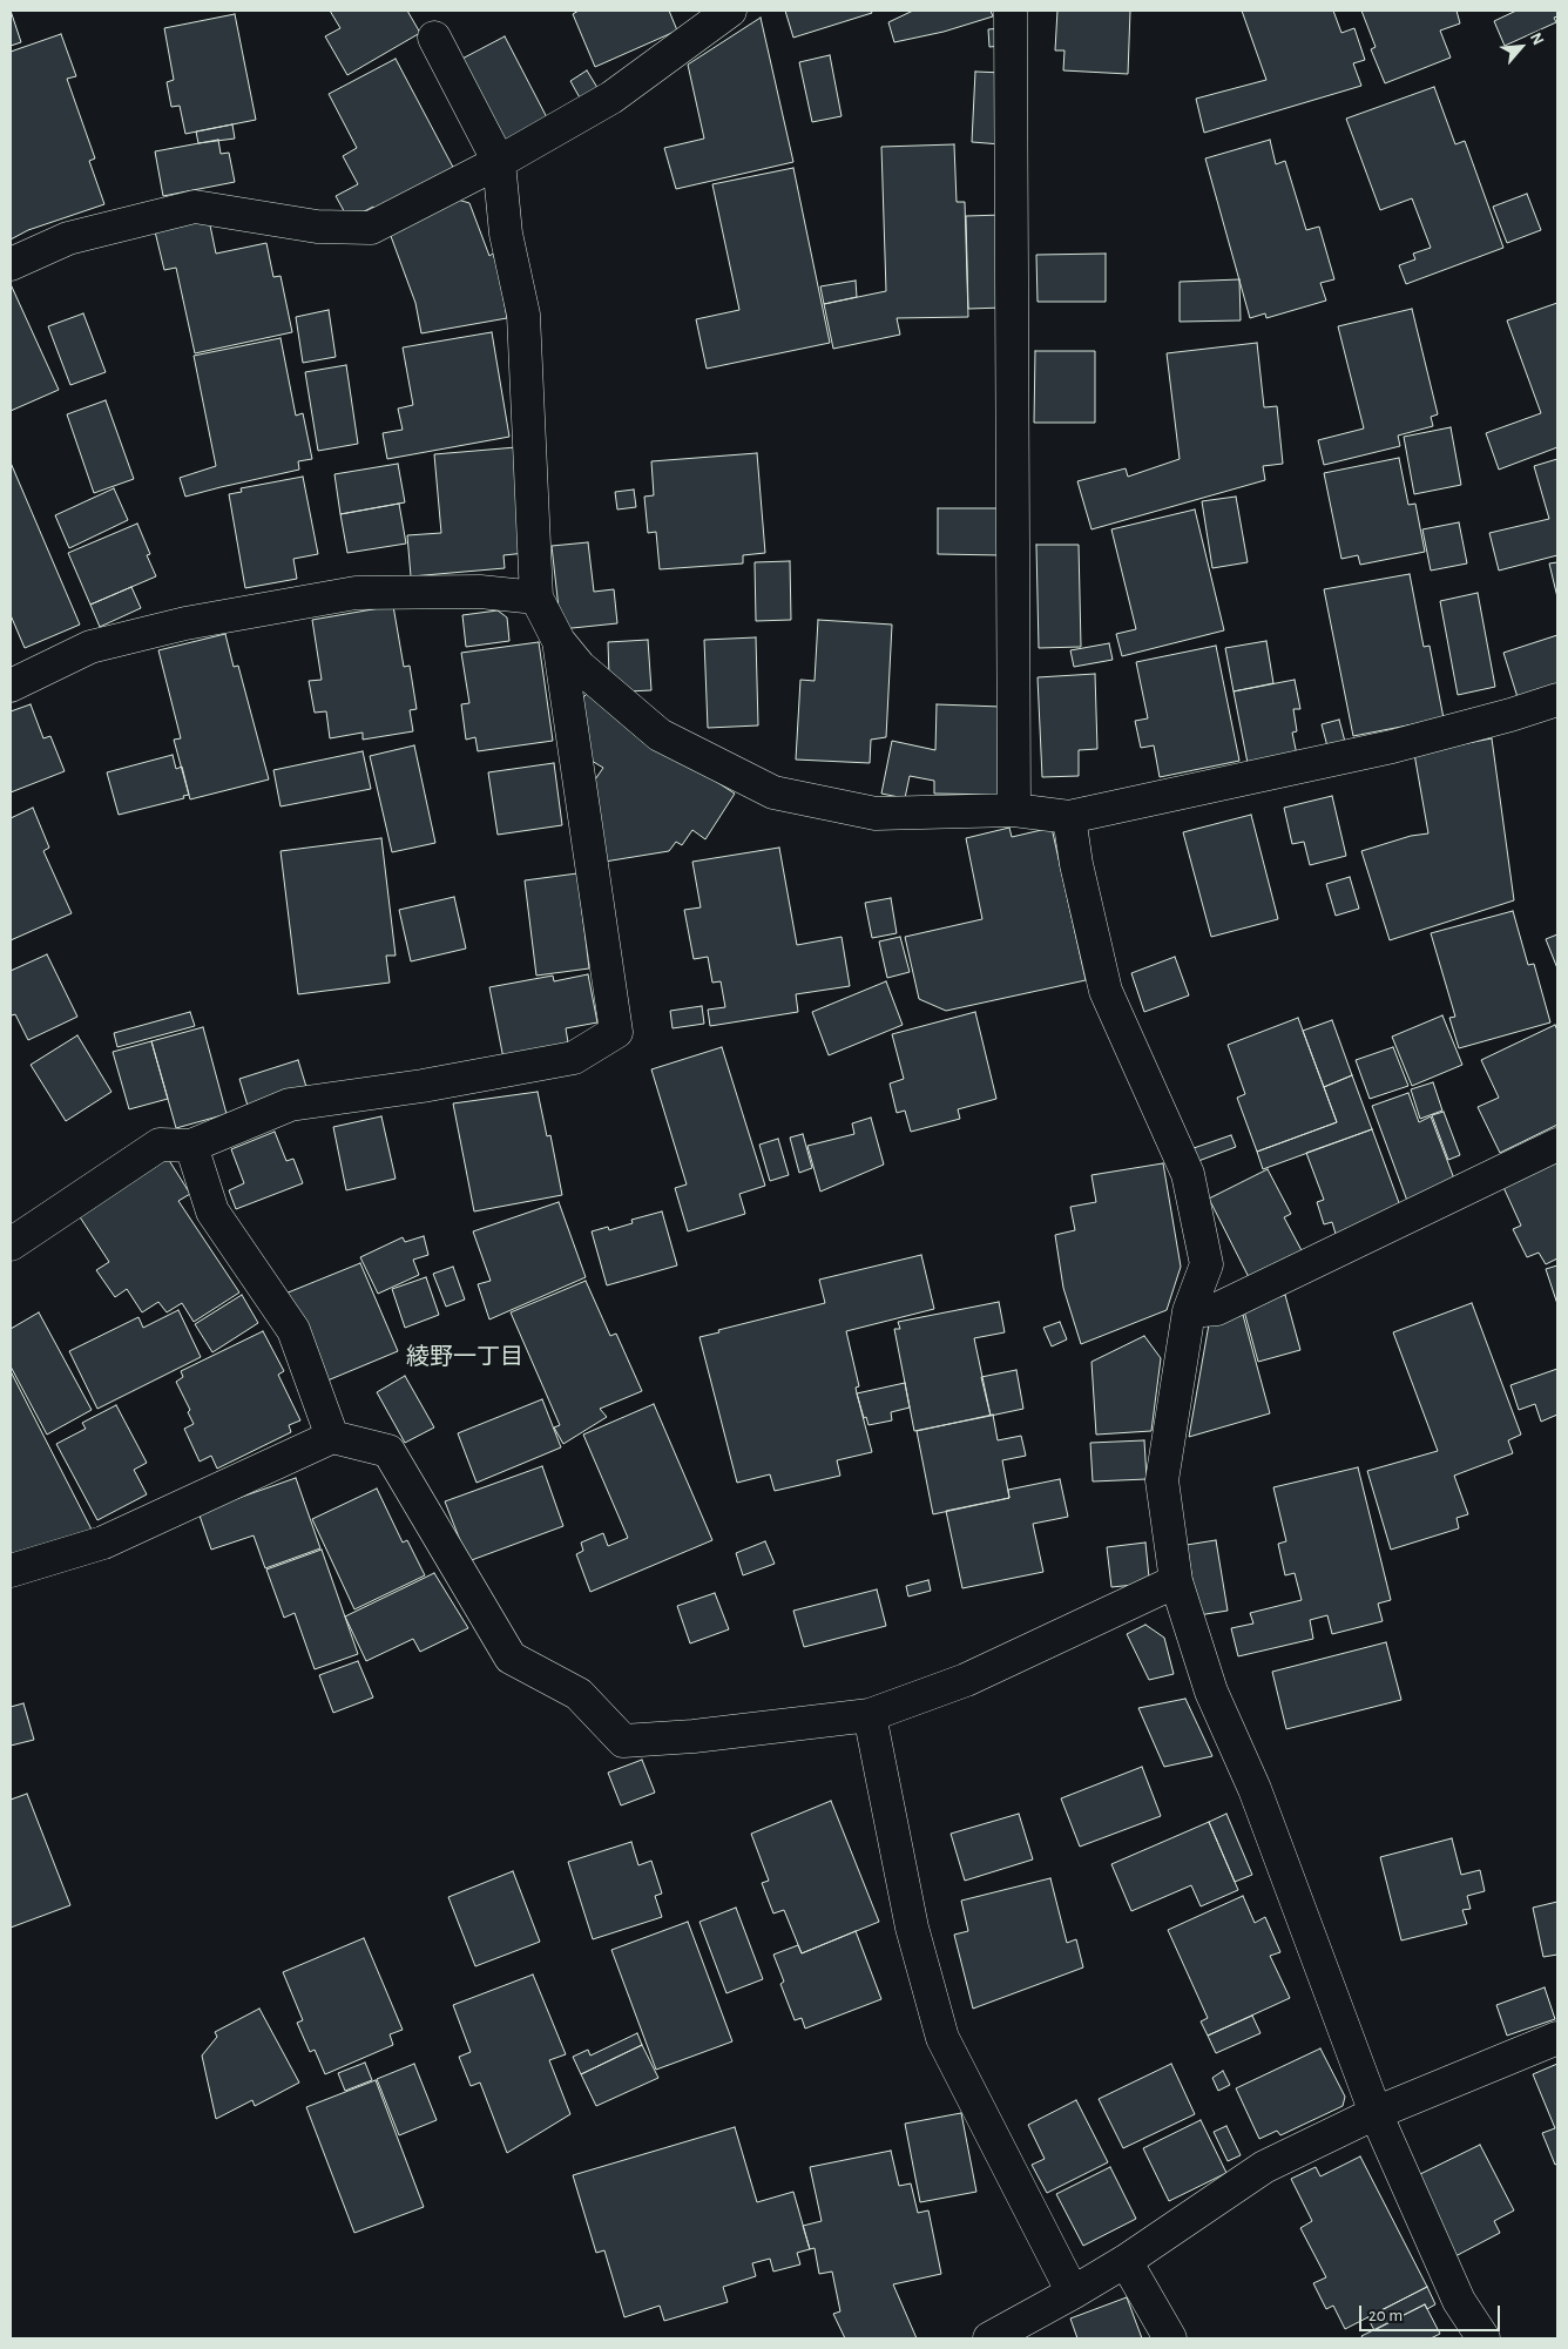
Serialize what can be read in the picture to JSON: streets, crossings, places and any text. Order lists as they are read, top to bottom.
{
  "districts": ["綾野一丁目"],
  "scale_bar": "20 m",
  "north": "top right"
}
